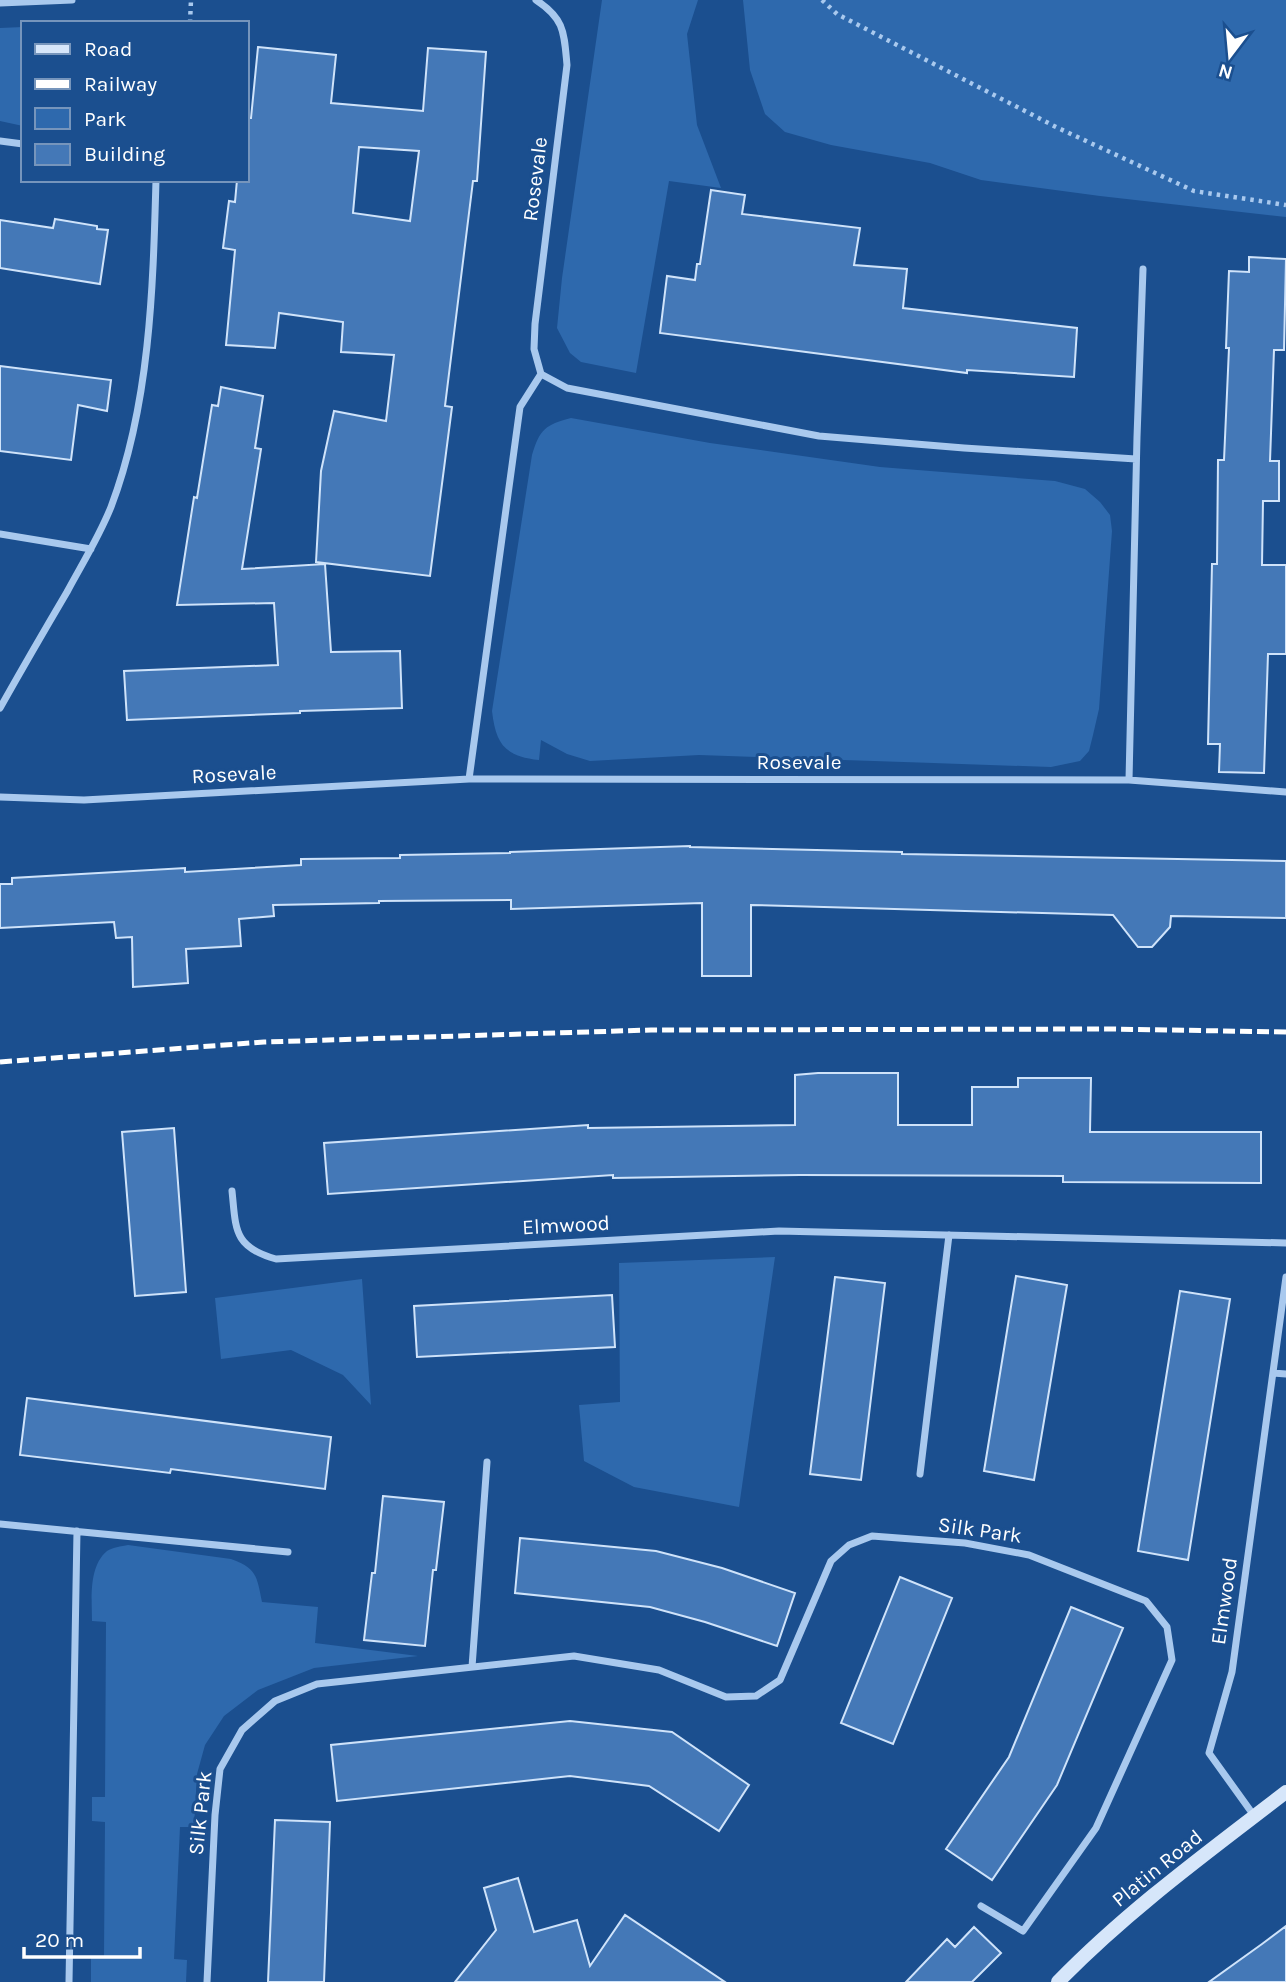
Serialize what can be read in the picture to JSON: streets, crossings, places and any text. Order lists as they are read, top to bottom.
{
  "streets": {
    "main road": ["Platin Road"],
    "street": ["Rosevale", "Elmwood", "Silk Park"]
  },
  "crossings": [
    ["Elmwood", "Platin Road"]
  ],
  "legend": [
    "Road",
    "Railway",
    "Park",
    "Building"
  ],
  "scale_bar": "20 m",
  "north": "bottom"
}
